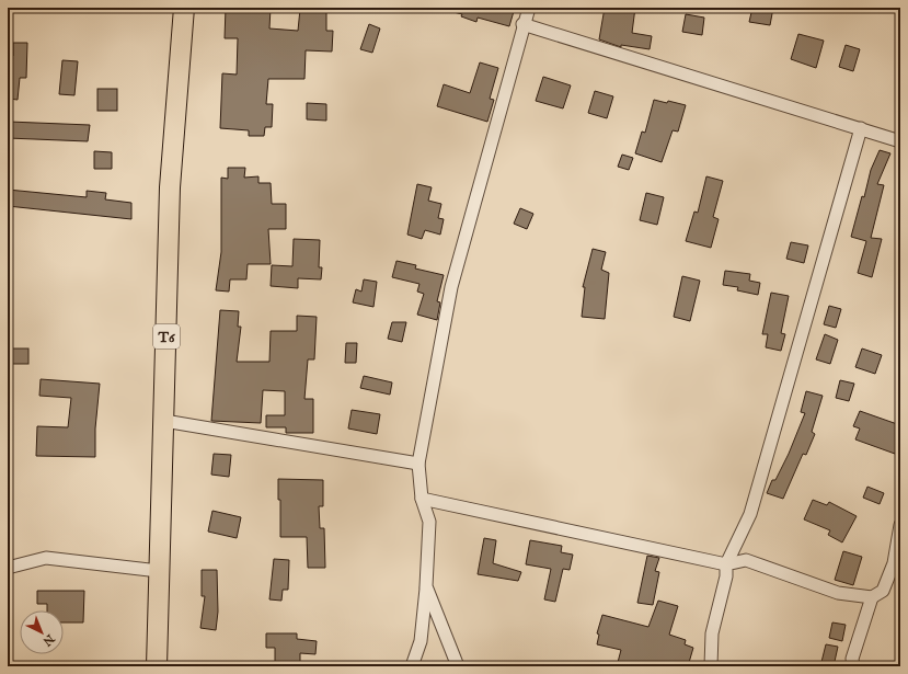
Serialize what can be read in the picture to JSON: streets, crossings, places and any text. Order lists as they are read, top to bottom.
{
  "streets": {
    "highway": ["T6"]
  },
  "north": "bottom right"
}
